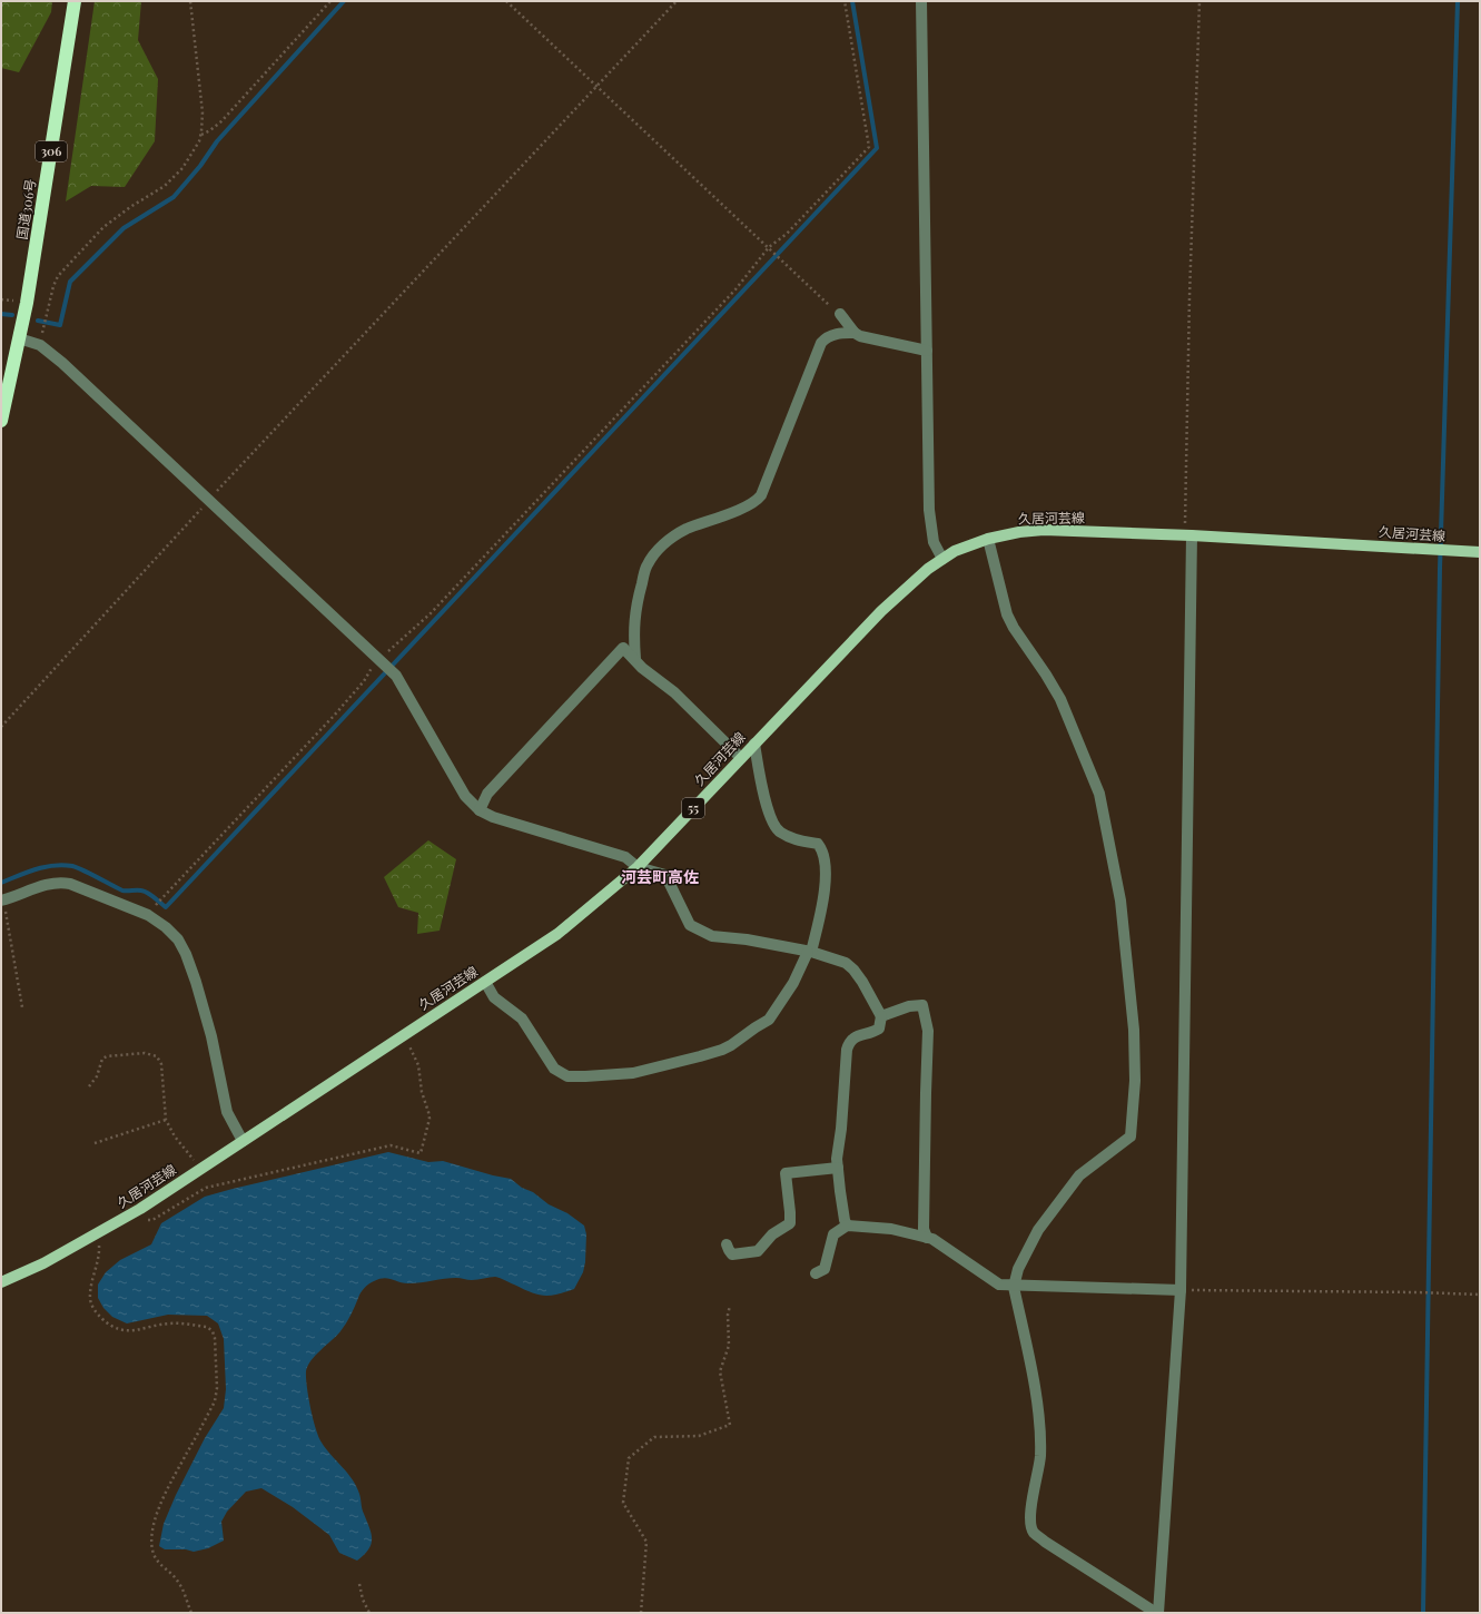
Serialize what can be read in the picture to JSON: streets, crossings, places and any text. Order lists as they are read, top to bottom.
{
  "streets": {
    "highway": ["306", "国道306号"],
    "main road": ["久居河芸線", "55"]
  },
  "districts": ["河芸町高佐"]
}
